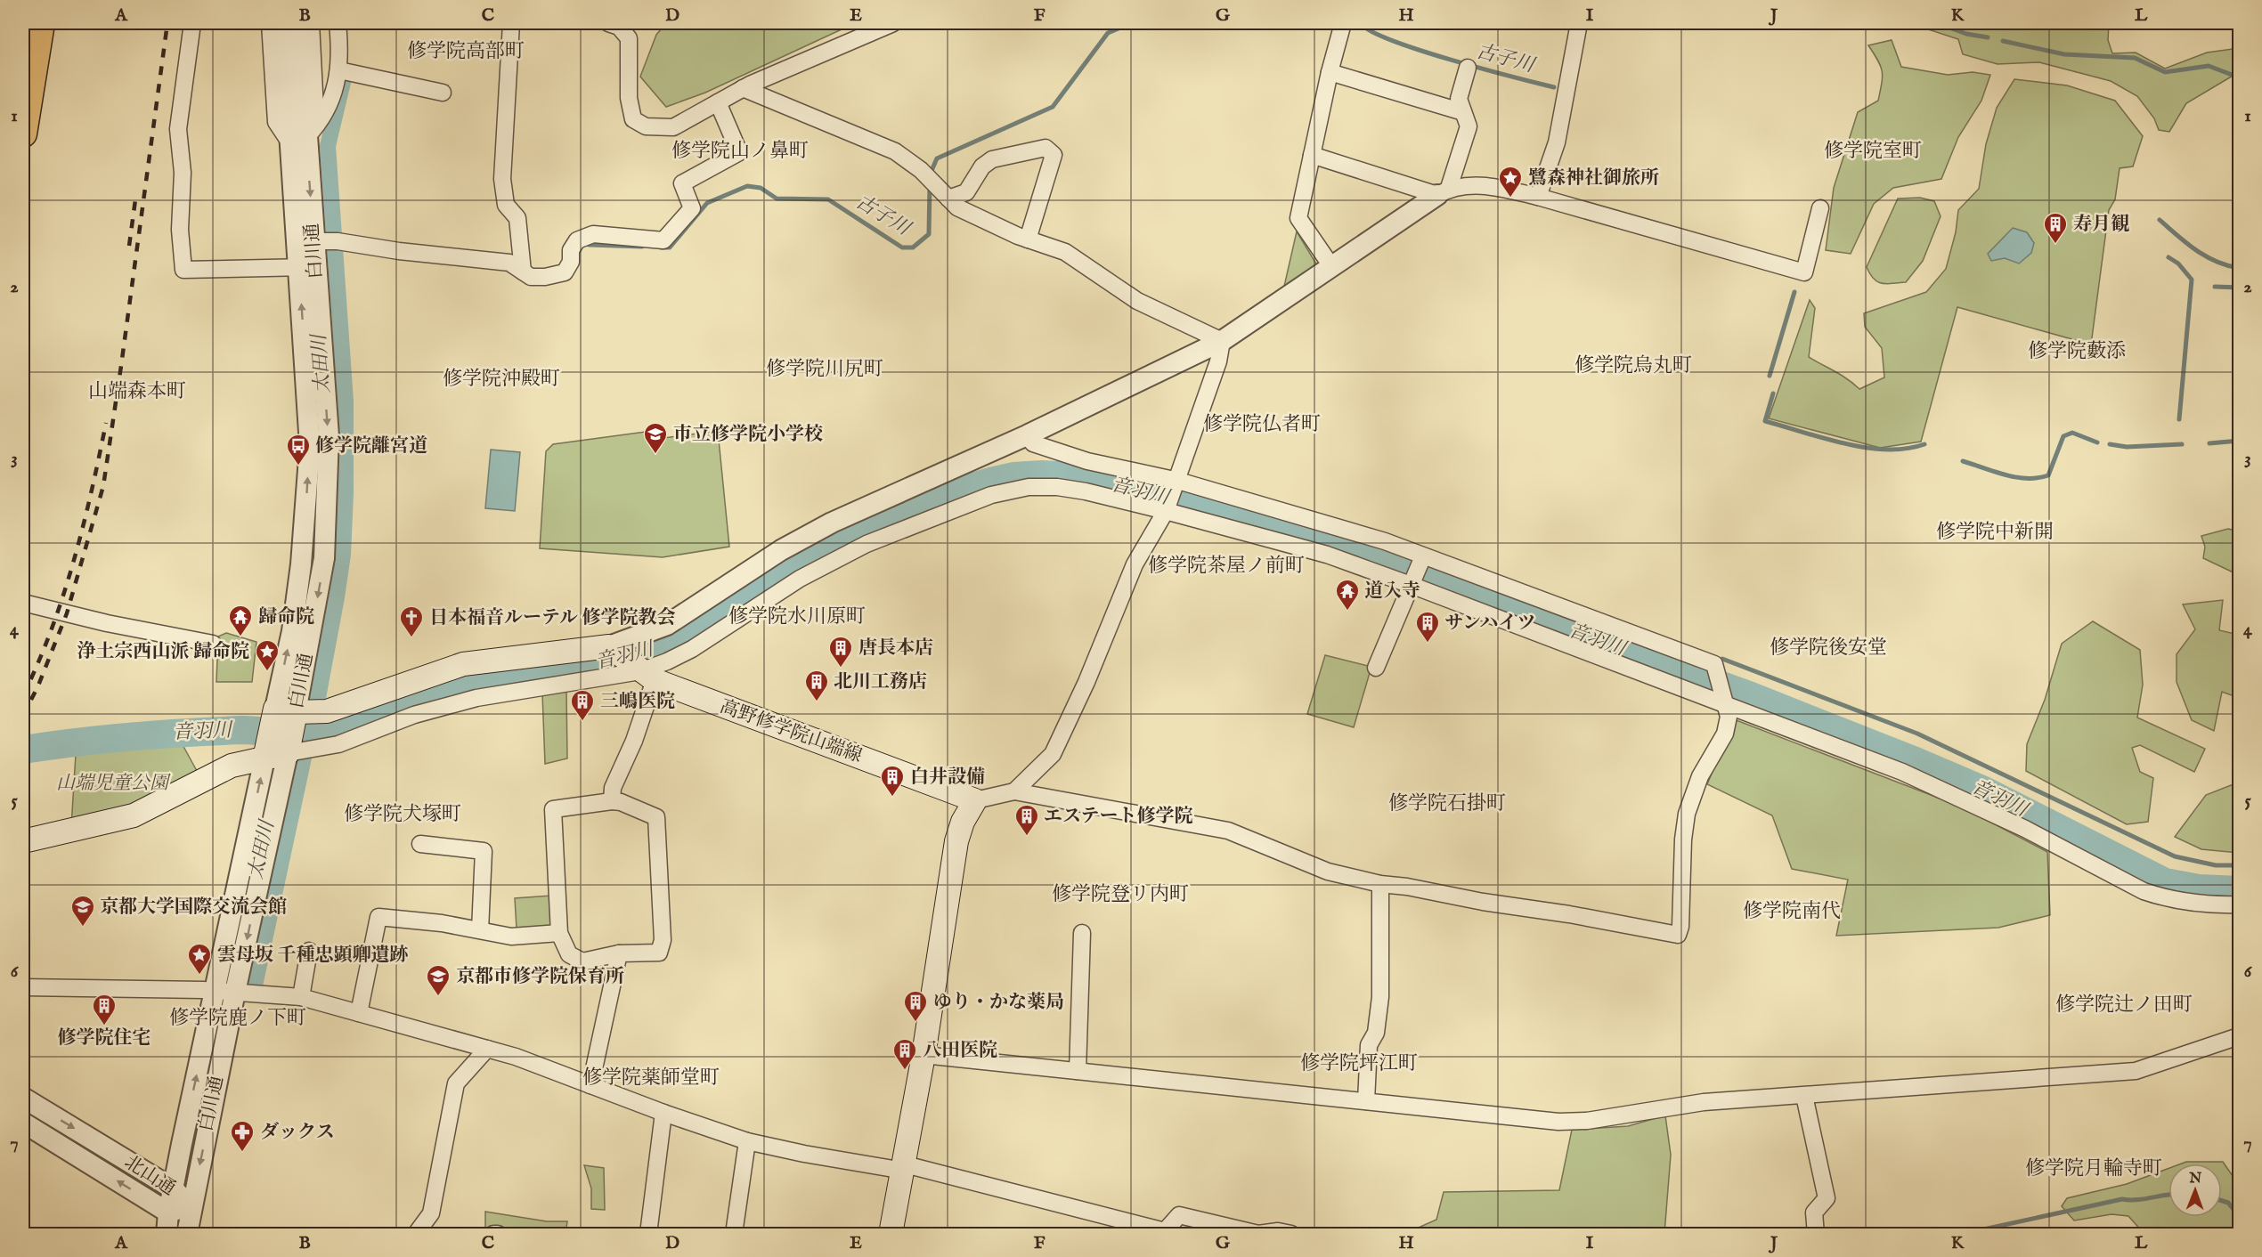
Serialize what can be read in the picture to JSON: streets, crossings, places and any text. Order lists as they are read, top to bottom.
{
  "streets": {
    "main road": ["高野修学院山端線"],
    "street": ["白川通", "北山通"]
  },
  "crossings": [
    ["白川通", "北山通"]
  ],
  "districts": [
    "修学院高部町",
    "修学院山ノ鼻町",
    "修学院室町",
    "修学院藪添",
    "修学院烏丸町",
    "修学院川尻町",
    "修学院沖殿町",
    "山端森本町",
    "修学院仏者町",
    "修学院中新開",
    "修学院茶屋ノ前町",
    "修学院水川原町",
    "修学院後安堂",
    "修学院石掛町",
    "修学院犬塚町",
    "修学院登リ内町",
    "修学院南代",
    "修学院辻ノ田町",
    "修学院鹿ノ下町",
    "修学院坪江町",
    "修学院薬師堂町",
    "修学院月輪寺町"
  ],
  "water": ["古子川", "太田川", "音羽川"],
  "parks": ["山端児童公園"],
  "places": {
    "place": ["鷺森神社御旅所", "浄土宗西山派 歸命院", "雲母坂 千種忠顕卿遺跡"],
    "building": [
      "寿月観",
      "サンハイツ",
      "唐長本店",
      "北川工務店",
      "三嶋医院",
      "白井設備",
      "エステート修学院",
      "ゆり・かな薬局",
      "修学院住宅",
      "八田医院"
    ],
    "school or university": ["市立修学院小学校", "京都大学国際交流会館", "京都市修学院保育所"],
    "bus stop": ["修学院離宮道"],
    "temple": ["道入寺", "歸命院"],
    "church": ["日本福音ルーテル 修学院教会"],
    "pharmacy": ["ダックス"]
  },
  "north": "top",
  "grid": {
    "columns": [
      "A",
      "B",
      "C",
      "D",
      "E",
      "F",
      "G",
      "H",
      "I",
      "J",
      "K",
      "L"
    ],
    "rows": [
      "1",
      "2",
      "3",
      "4",
      "5",
      "6",
      "7"
    ]
  }
}
